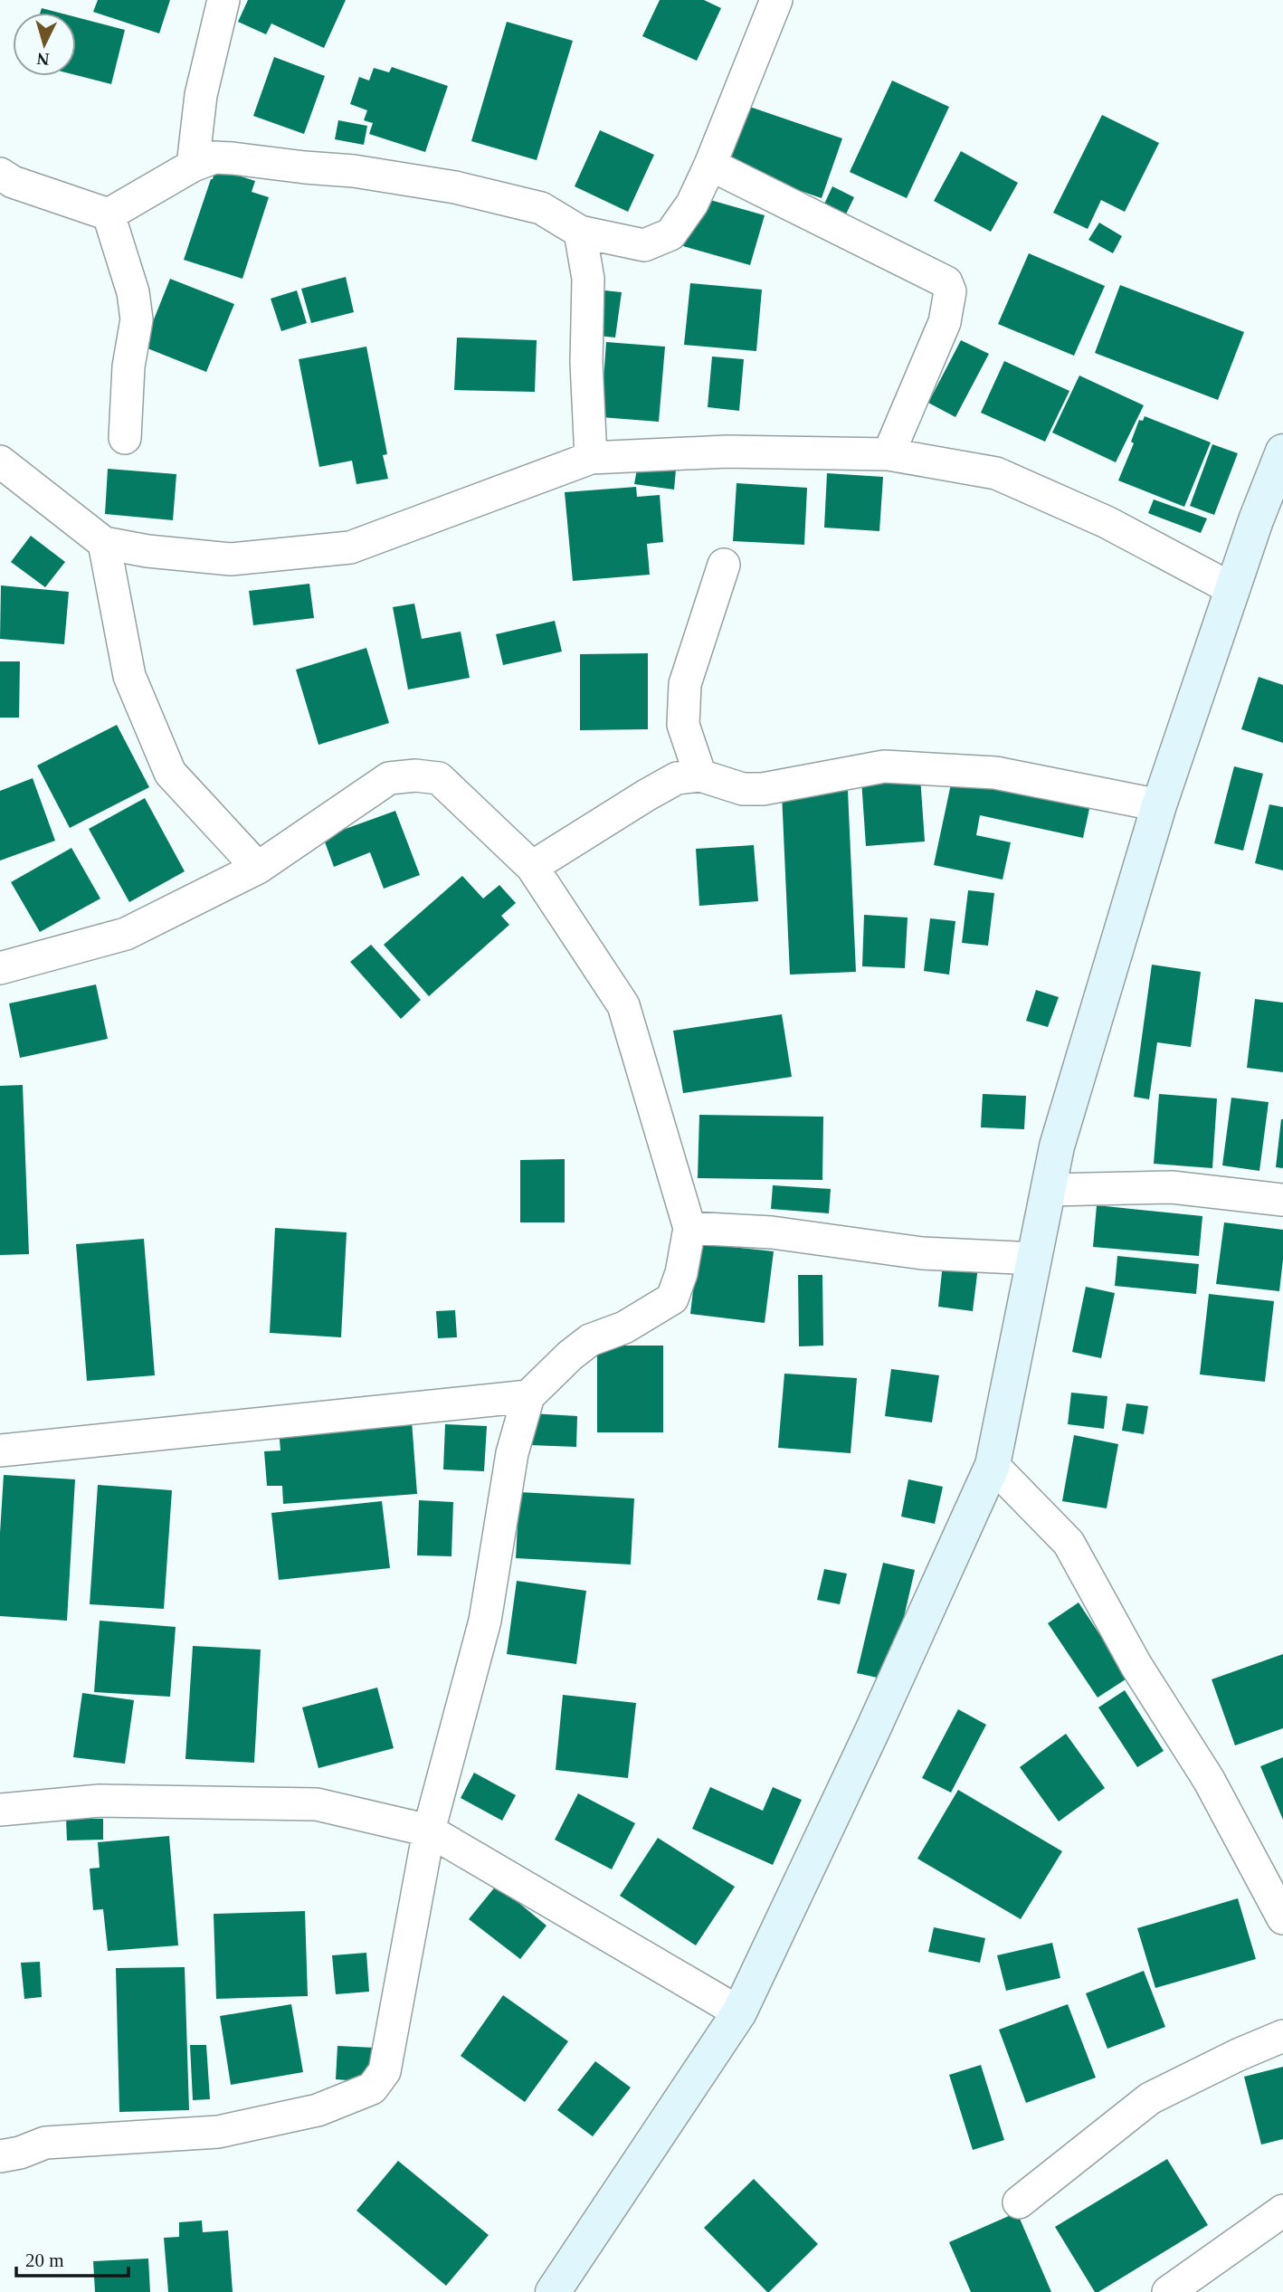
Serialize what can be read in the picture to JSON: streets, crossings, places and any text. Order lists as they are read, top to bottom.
{
  "scale_bar": "20 m",
  "north": "bottom"
}
